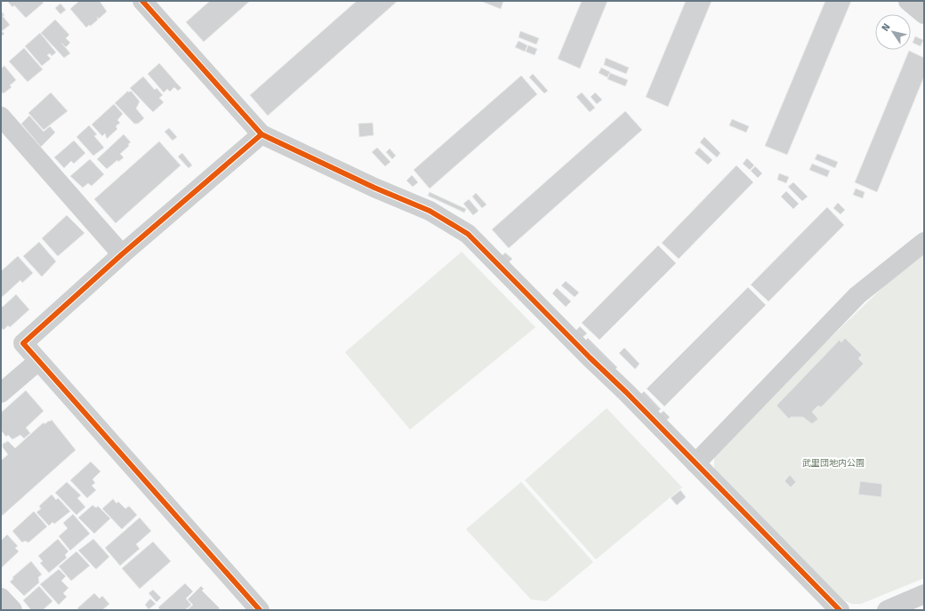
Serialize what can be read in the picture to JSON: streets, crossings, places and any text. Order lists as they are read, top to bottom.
{
  "parks": ["武里団地内公園"],
  "north": "top left"
}
